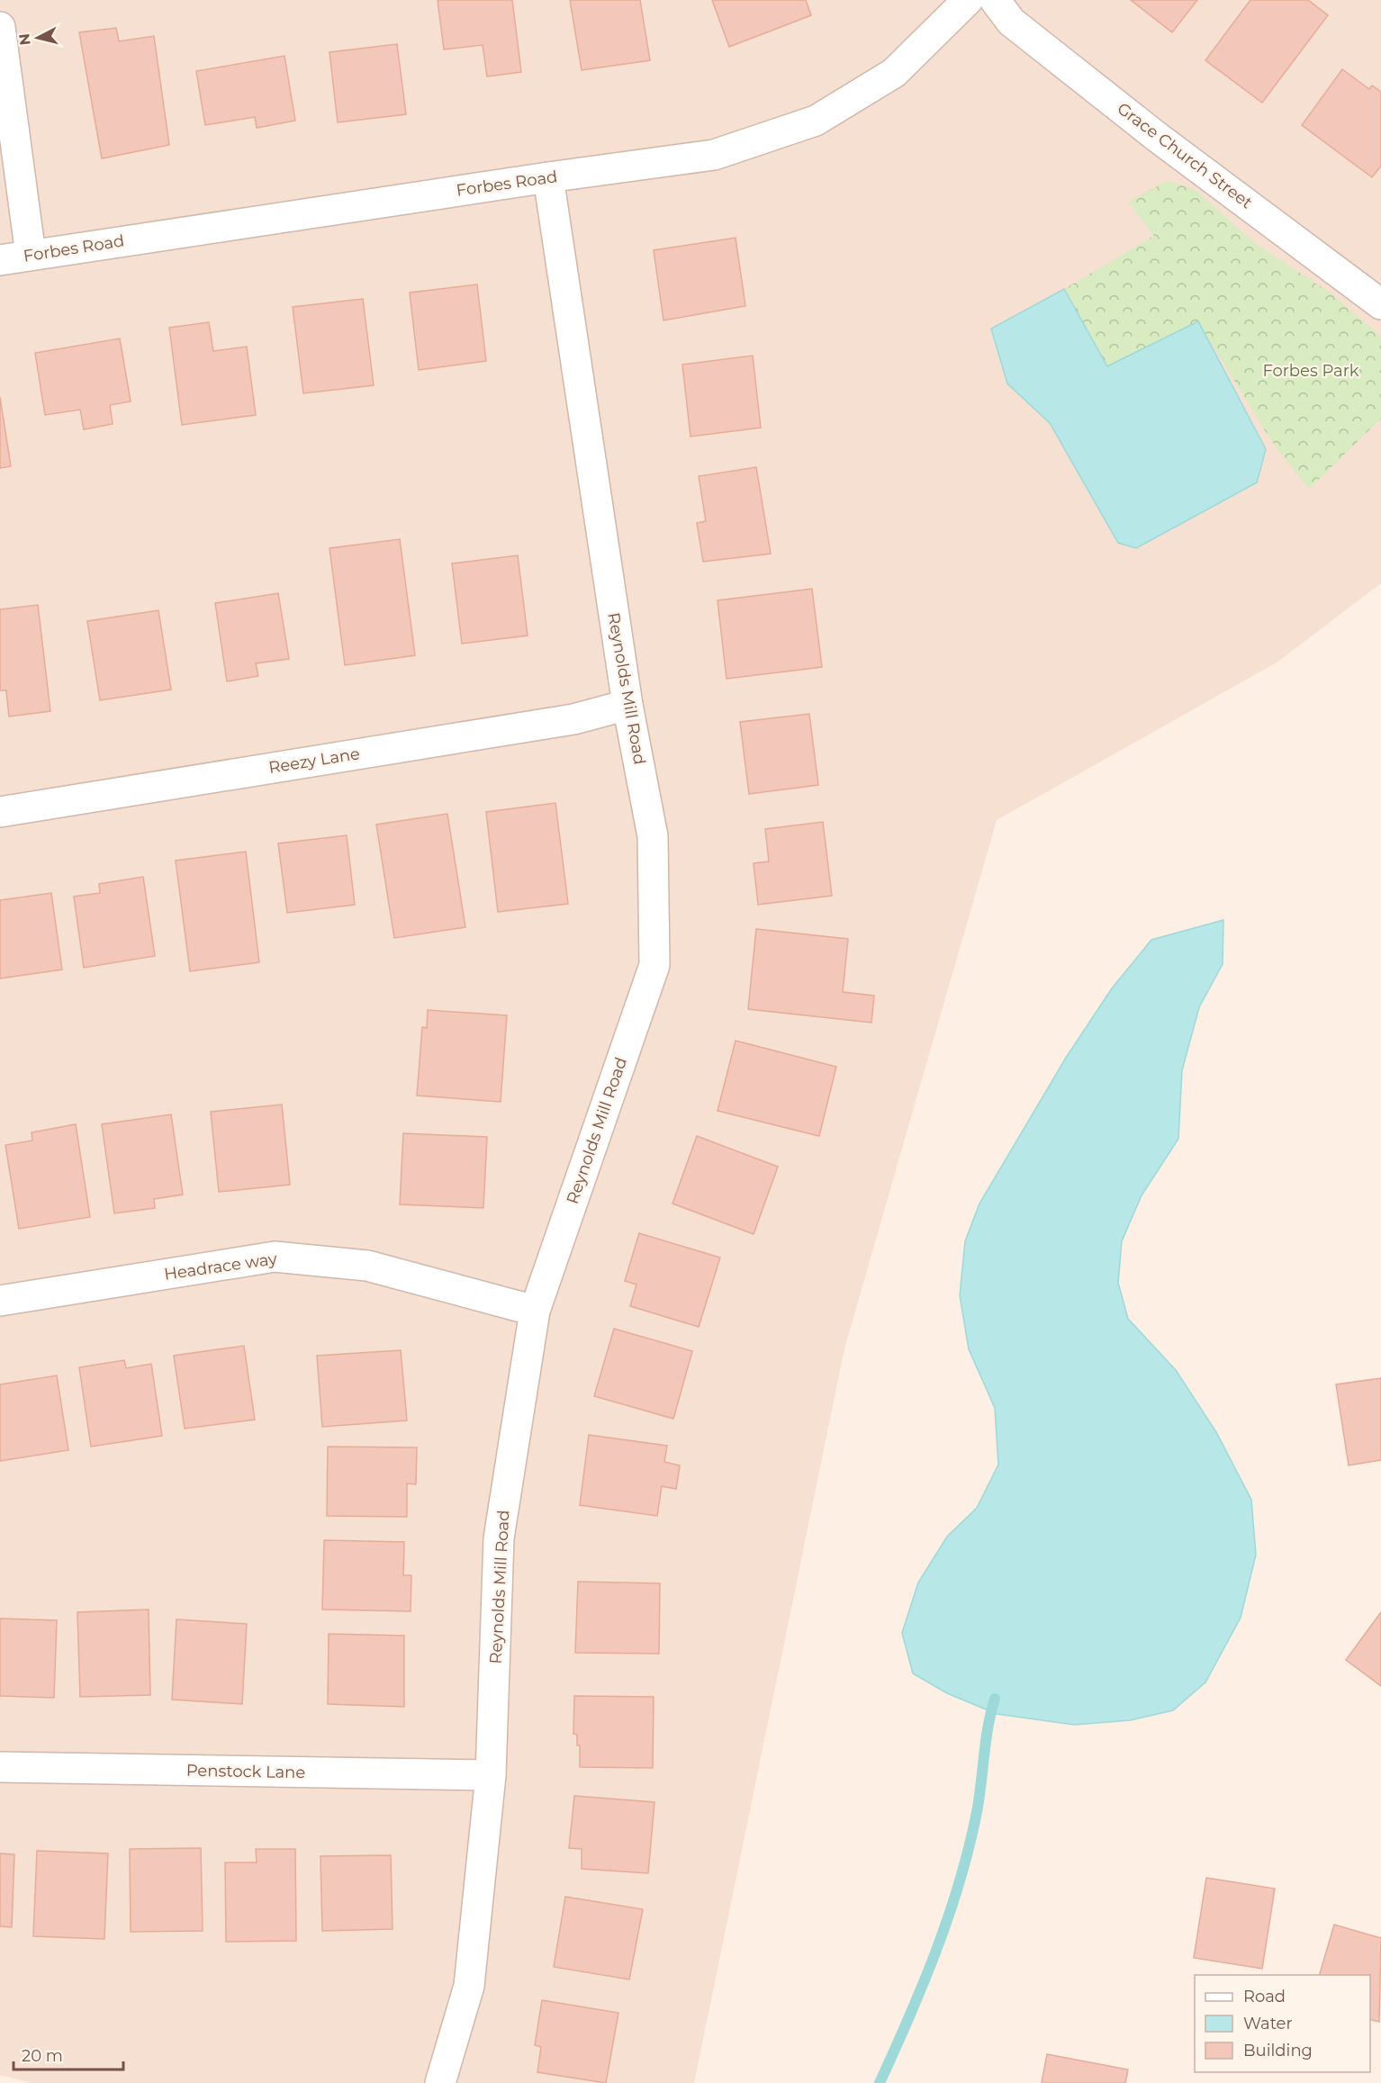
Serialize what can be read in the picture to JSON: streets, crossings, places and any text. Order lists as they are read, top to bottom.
{
  "streets": {
    "street": [
      "Grace Church Street",
      "Forbes Road",
      "Reynolds Mill Road",
      "Reezy Lane",
      "Headrace way",
      "Penstock Lane"
    ]
  },
  "crossings": [
    ["Forbes Road", "Reynolds Mill Road"],
    ["Reynolds Mill Road", "Reezy Lane"],
    ["Reynolds Mill Road", "Headrace way"],
    ["Reynolds Mill Road", "Penstock Lane"]
  ],
  "parks": ["Forbes Park"],
  "legend": ["Road", "Water", "Building"],
  "scale_bar": "20 m",
  "north": "left"
}
